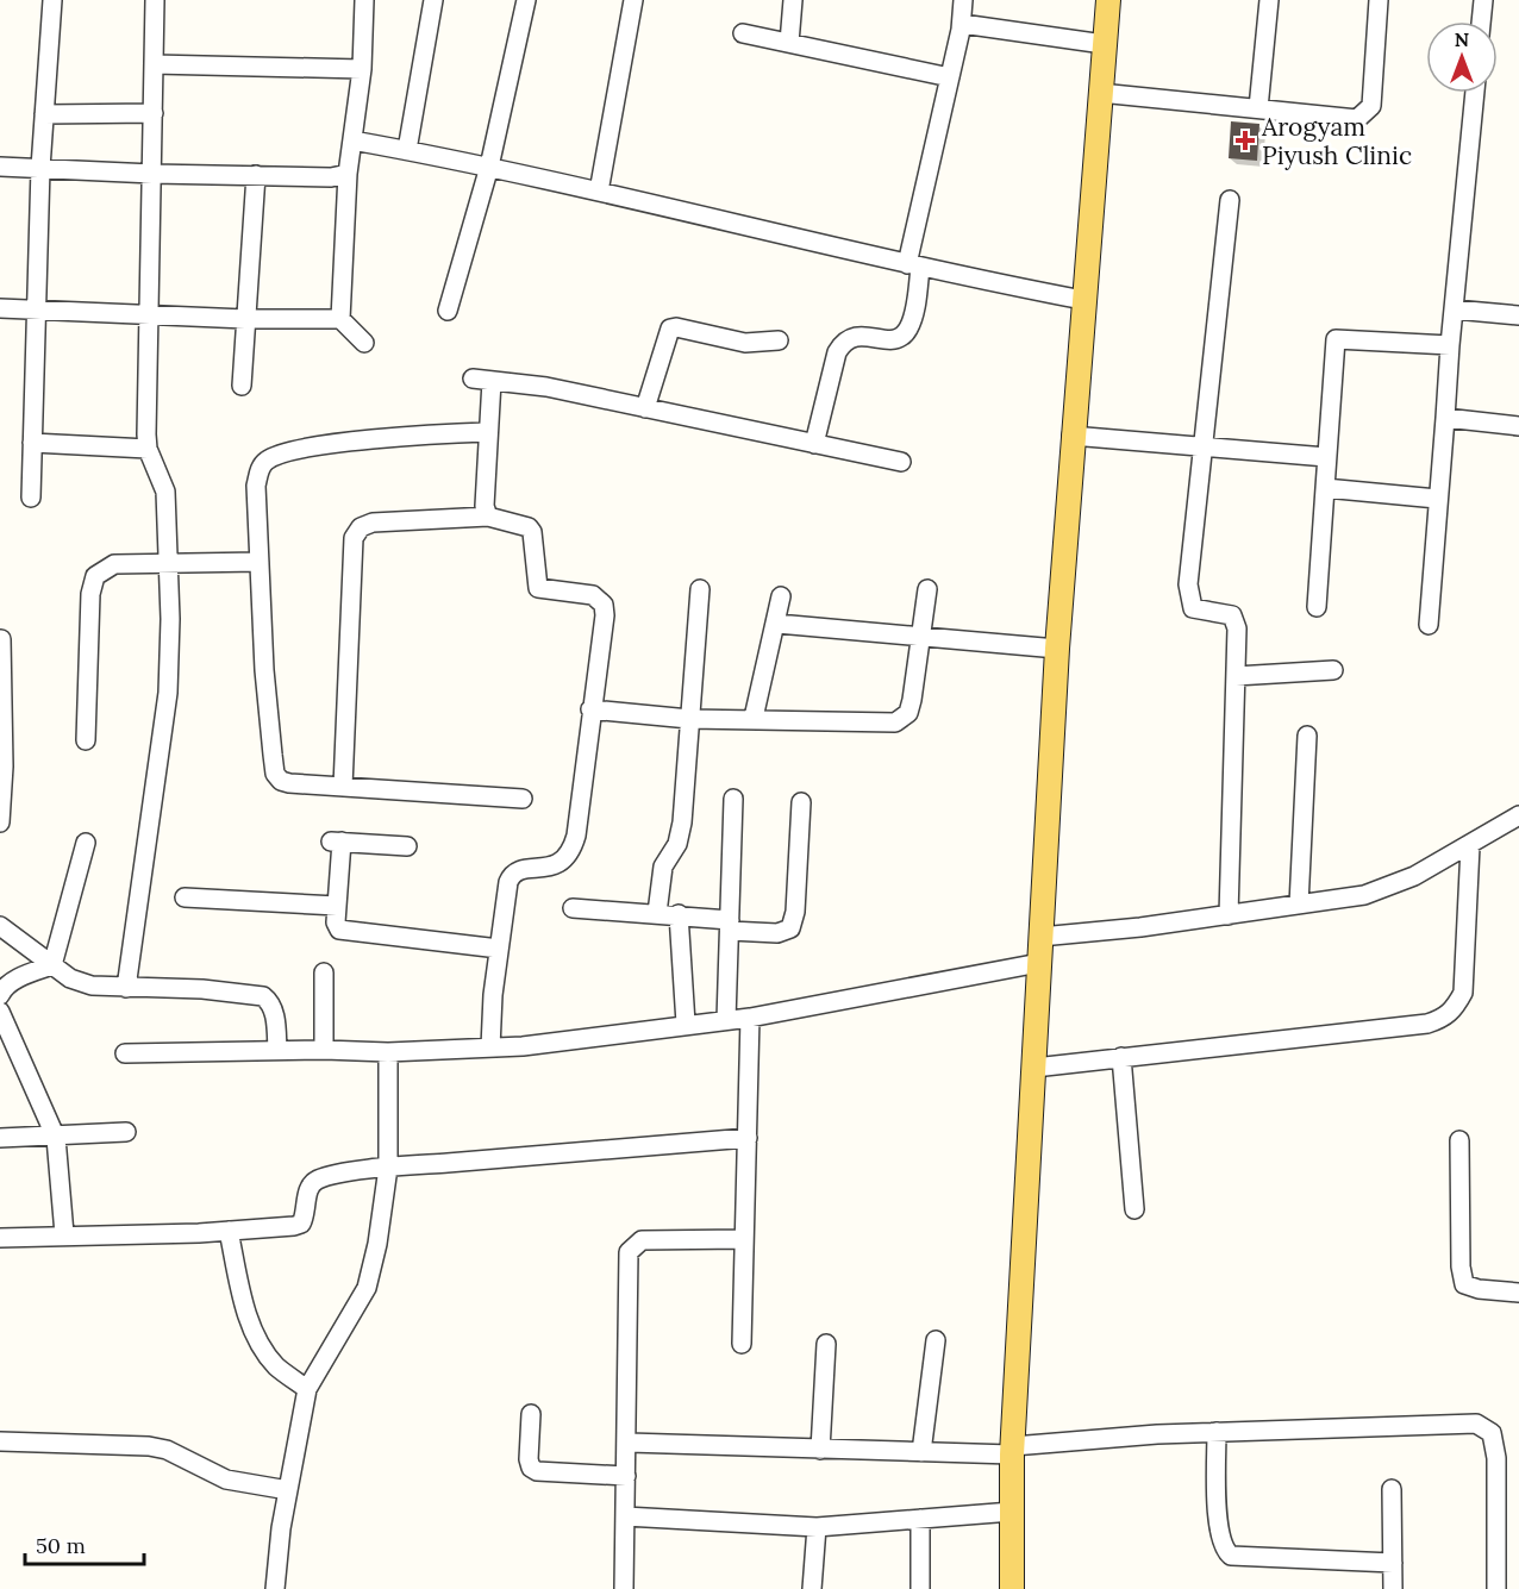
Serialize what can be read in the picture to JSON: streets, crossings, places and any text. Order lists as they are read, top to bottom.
{
  "places": {
    "health": ["Arogyam Piyush Clinic"]
  },
  "scale_bar": "50 m",
  "north": "top"
}
